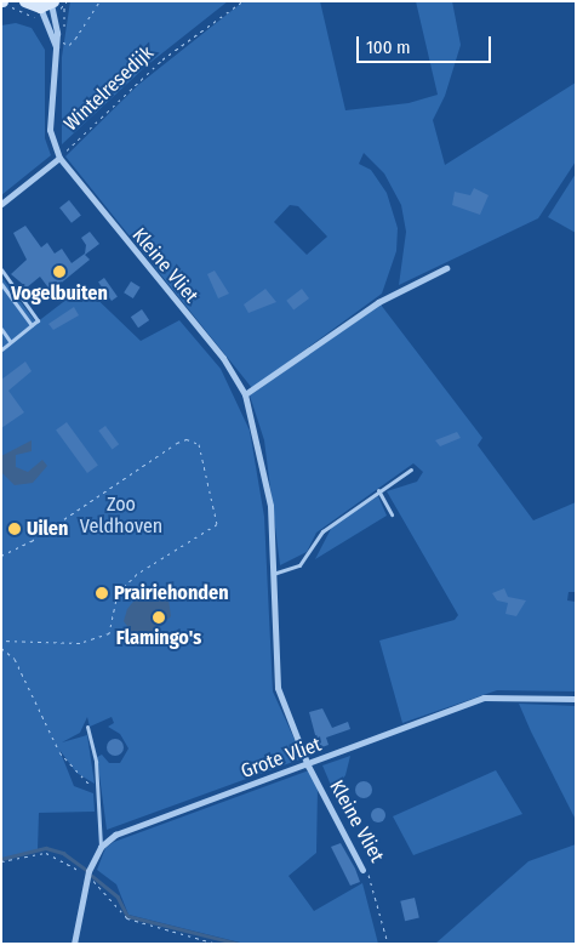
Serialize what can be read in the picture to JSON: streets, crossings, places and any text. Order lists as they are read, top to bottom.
{
  "streets": {
    "street": ["Wintelresedijk", "Kleine Vliet", "Grote Vliet"]
  },
  "crossings": [
    ["Wintelresedijk", "Kleine Vliet"],
    ["Kleine Vliet", "Grote Vliet"]
  ],
  "parks": ["Zoo Veldhoven"],
  "places": [
    "Vogelbuiten",
    "Uilen",
    "Prairiehonden",
    "Flamingo's"
  ],
  "scale_bar": "100 m"
}
